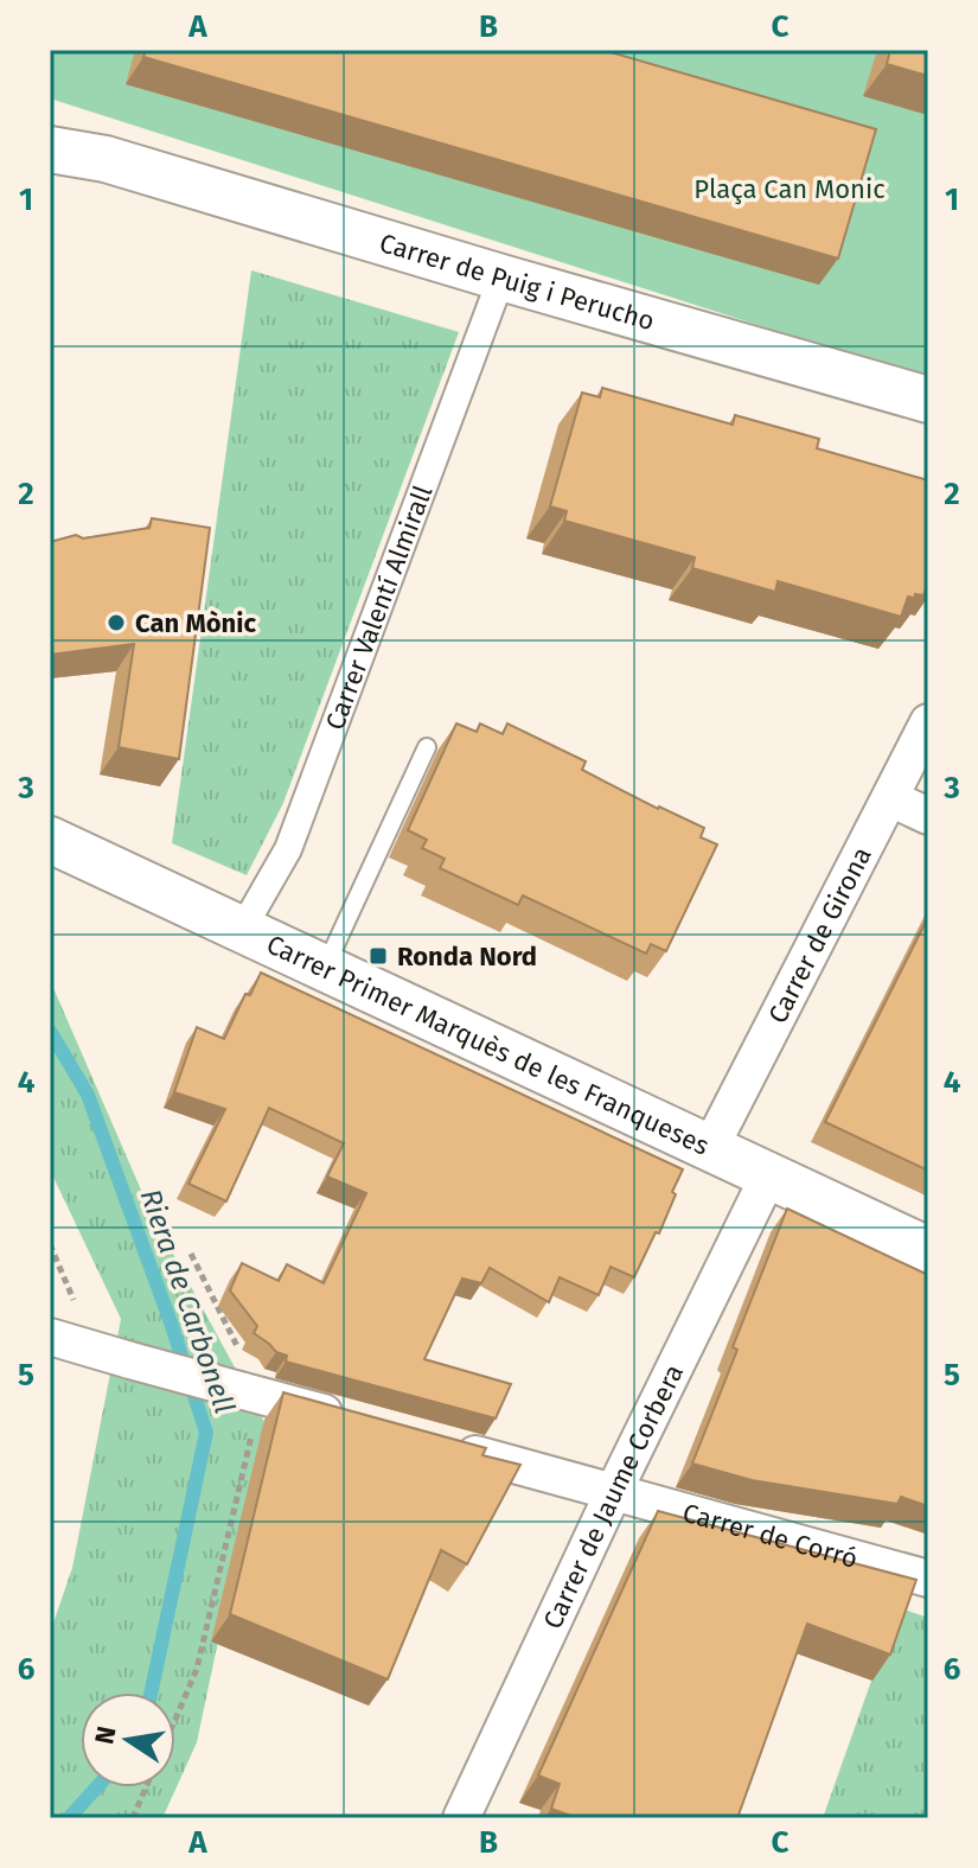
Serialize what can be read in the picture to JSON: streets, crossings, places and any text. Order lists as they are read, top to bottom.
{
  "streets": {
    "street": [
      "Carrer de Puig i Perucho",
      "Carrer Valentí Almirall",
      "Carrer de Girona",
      "Carrer Primer Marquès de les Franqueses",
      "Carrer de Jaume Corbera",
      "Carrer de Corró"
    ]
  },
  "crossings": [
    ["Carrer de Puig i Perucho", "Carrer Valentí Almirall"],
    ["Carrer Valentí Almirall", "Carrer Primer Marquès de les Franqueses"],
    ["Carrer de Girona", "Carrer Primer Marquès de les Franqueses"],
    ["Carrer Primer Marquès de les Franqueses", "Carrer de Jaume Corbera"],
    ["Carrer de Jaume Corbera", "Carrer de Corró"]
  ],
  "water": ["Riera de Carbonell"],
  "parks": ["Plaça Can Monic"],
  "places": {
    "other": ["Can Mònic"],
    "transit": ["Ronda Nord"]
  },
  "north": "left",
  "grid": {
    "columns": ["A", "B", "C"],
    "rows": [
      "1",
      "2",
      "3",
      "4",
      "5",
      "6"
    ]
  }
}
